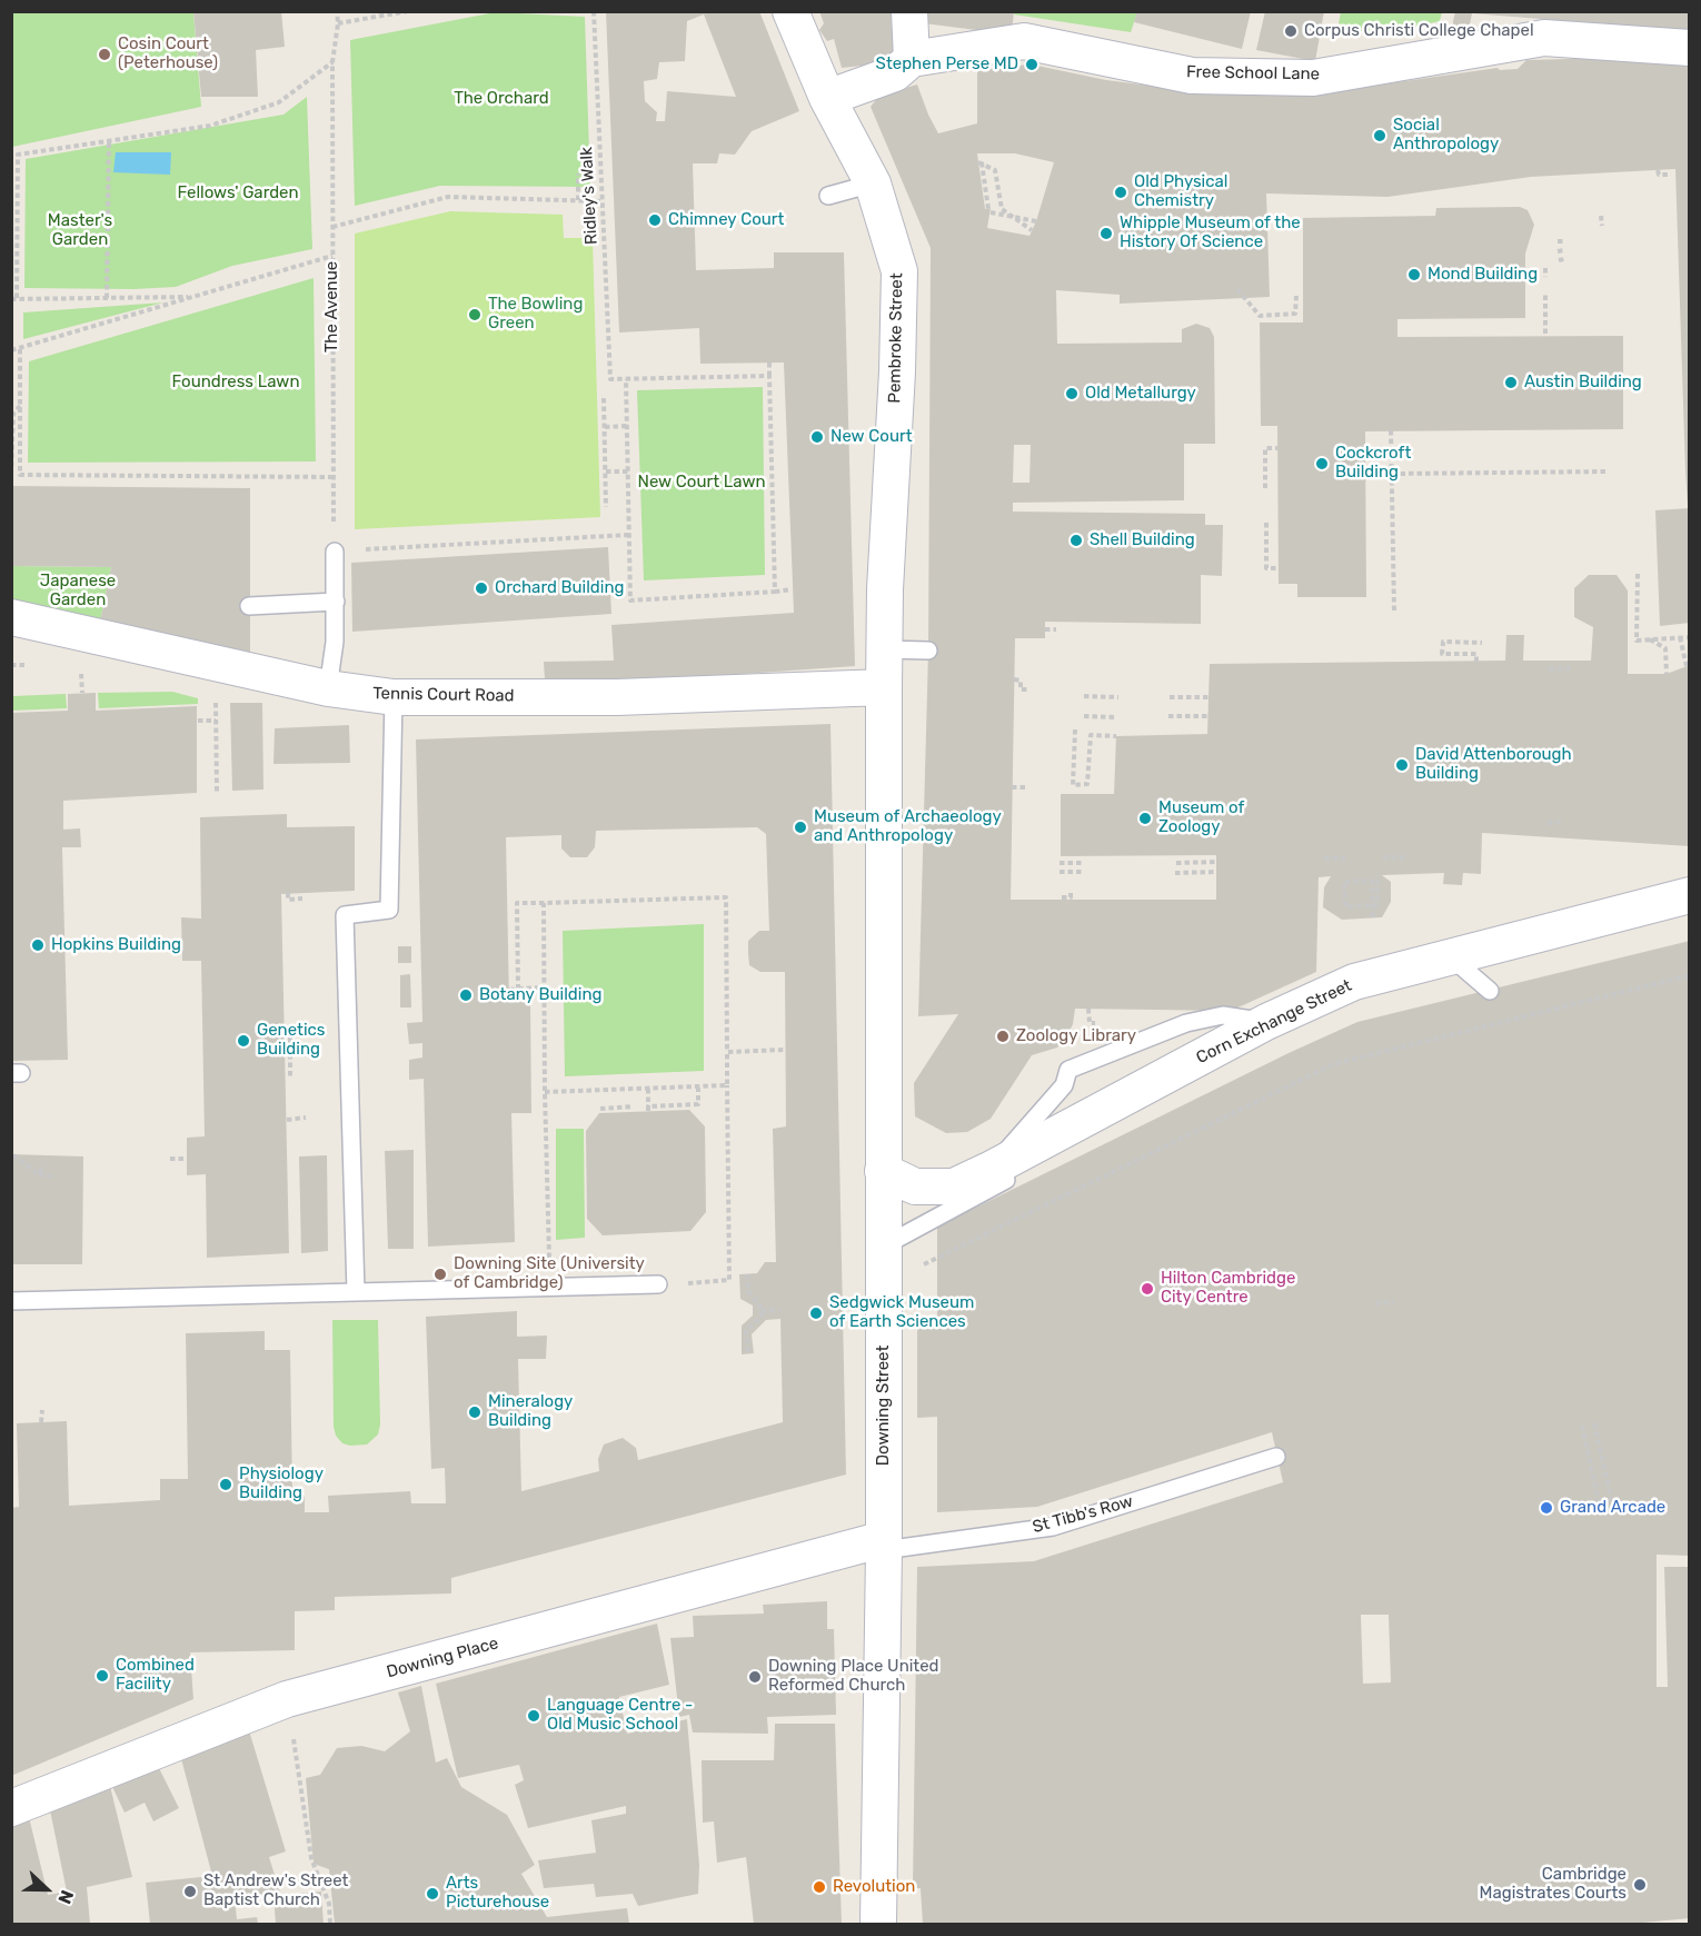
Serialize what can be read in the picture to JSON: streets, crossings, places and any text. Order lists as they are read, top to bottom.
{
  "streets": {
    "street": [
      "Free School Lane",
      "Pembroke Street",
      "Tennis Court Road",
      "Corn Exchange Street",
      "Downing Street",
      "Downing Place"
    ],
    "lane": ["St Tibb's Row"],
    "path": ["Ridley's Walk", "The Avenue"]
  },
  "crossings": [
    ["Free School Lane", "Pembroke Street"],
    ["Pembroke Street", "Tennis Court Road"],
    ["Pembroke Street", "Downing Street"],
    ["Tennis Court Road", "Downing Street"],
    ["Corn Exchange Street", "Downing Street"],
    ["Downing Street", "St Tibb's Row"],
    ["Downing Street", "Downing Place"],
    ["St Tibb's Row", "Downing Place"]
  ],
  "parks": [
    "The Orchard",
    "Fellows' Garden",
    "Master's Garden",
    "Foundress Lawn",
    "New Court Lawn",
    "Japanese Garden"
  ],
  "places": [
    "Corpus Christi College Chapel",
    "Cosin Court (Peterhouse)",
    "Stephen Perse MD",
    "Social Anthropology",
    "Old Physical Chemistry",
    "Chimney Court",
    "Whipple Museum of the History Of Science",
    "Mond Building",
    "The Bowling Green",
    "Austin Building",
    "Old Metallurgy",
    "New Court",
    "Cockcroft Building",
    "Shell Building",
    "Orchard Building",
    "David Attenborough Building",
    "Museum of Zoology",
    "Museum of Archaeology and Anthropology",
    "Hopkins Building",
    "Botany Building",
    "Zoology Library",
    "Genetics Building",
    "Downing Site (University of Cambridge)",
    "Hilton Cambridge City Centre",
    "Sedgwick Museum of Earth Sciences",
    "Mineralogy Building",
    "Physiology Building",
    "Grand Arcade",
    "Combined Facility",
    "Downing Place United Reformed Church",
    "Language Centre - Old Music School",
    "Cambridge Magistrates Courts",
    "Revolution",
    "St Andrew's Street Baptist Church",
    "Arts Picturehouse"
  ],
  "north": "right"
}
